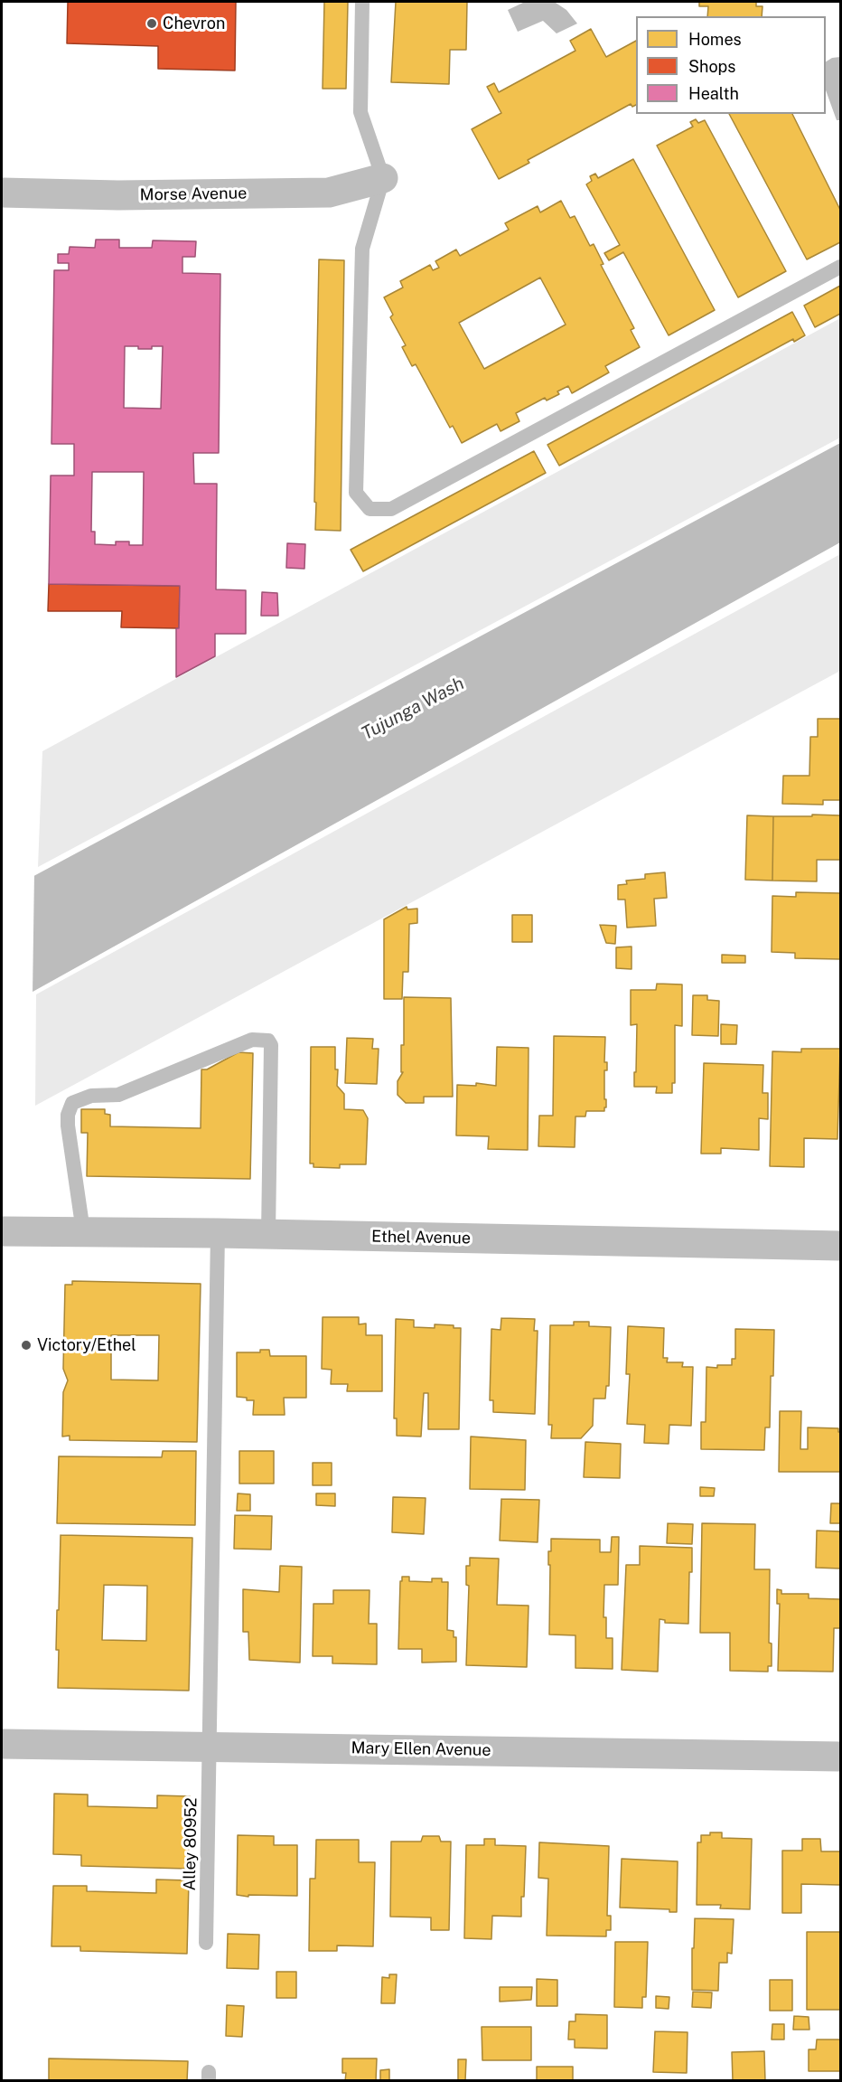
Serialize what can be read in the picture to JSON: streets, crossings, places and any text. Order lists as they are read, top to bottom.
{
  "streets": {
    "street": ["Morse Avenue", "Ethel Avenue", "Mary Ellen Avenue"],
    "lane": ["Alley 80952"]
  },
  "crossings": [
    ["Ethel Avenue", "Alley 80952"],
    ["Mary Ellen Avenue", "Alley 80952"]
  ],
  "water": ["Tujunga Wash"],
  "places": ["Chevron", "Victory/Ethel"],
  "legend": ["Homes", "Shops", "Health"]
}
